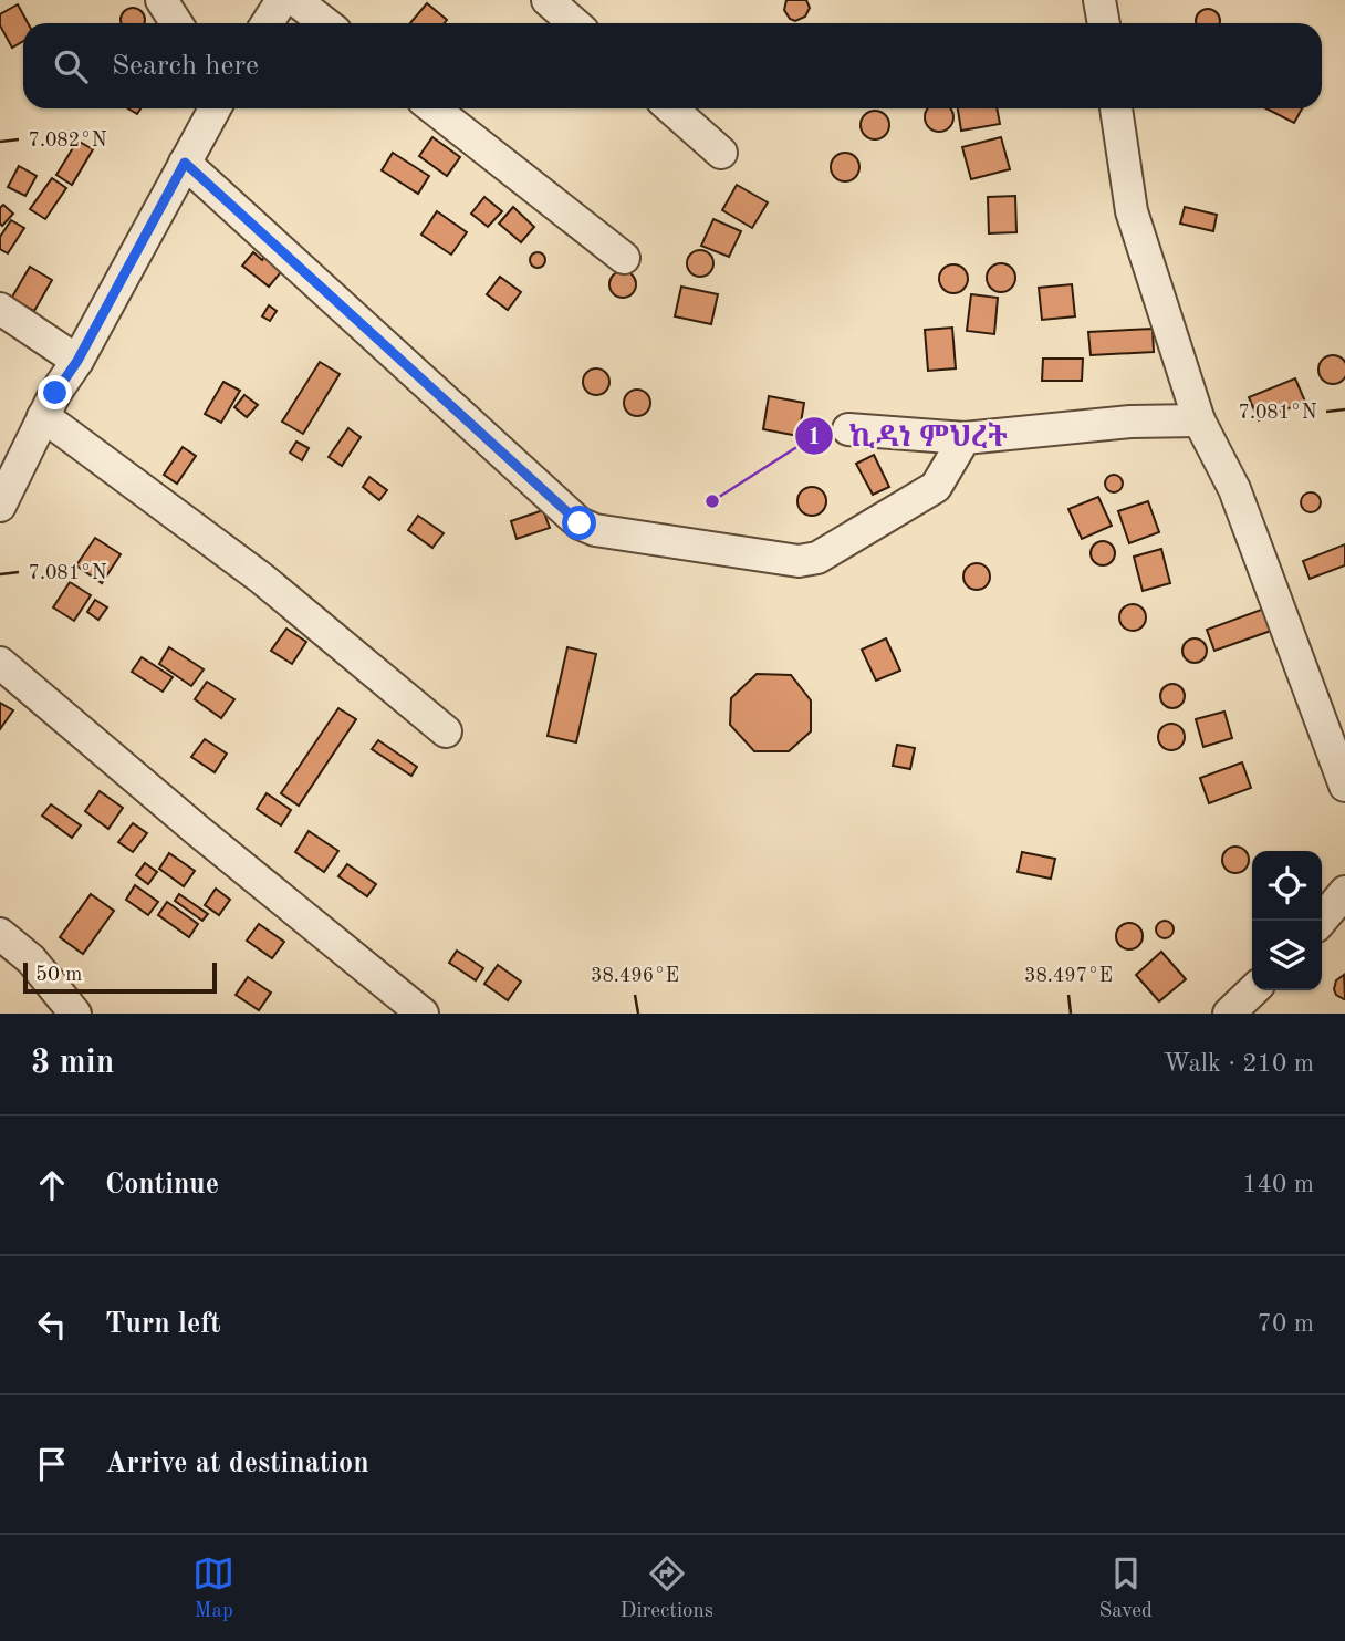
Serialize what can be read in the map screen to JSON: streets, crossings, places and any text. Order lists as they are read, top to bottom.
{
  "places": ["ኪዳነ ምህረት"],
  "scale_bar": "50 m",
  "page": {
    "search": "Search here",
    "scale": "50 m",
    "heading": ["3 min", "Walk · 210 m"],
    "list": [
      ["Continue", "140 m"],
      ["Turn left", "70 m"],
      "Arrive at destination"
    ],
    "nav": ["Map", "Directions", "Saved"]
  },
  "coordinates": [
    "7.082°N",
    "7.081°N",
    "38.496°E",
    "38.497°E"
  ]
}
